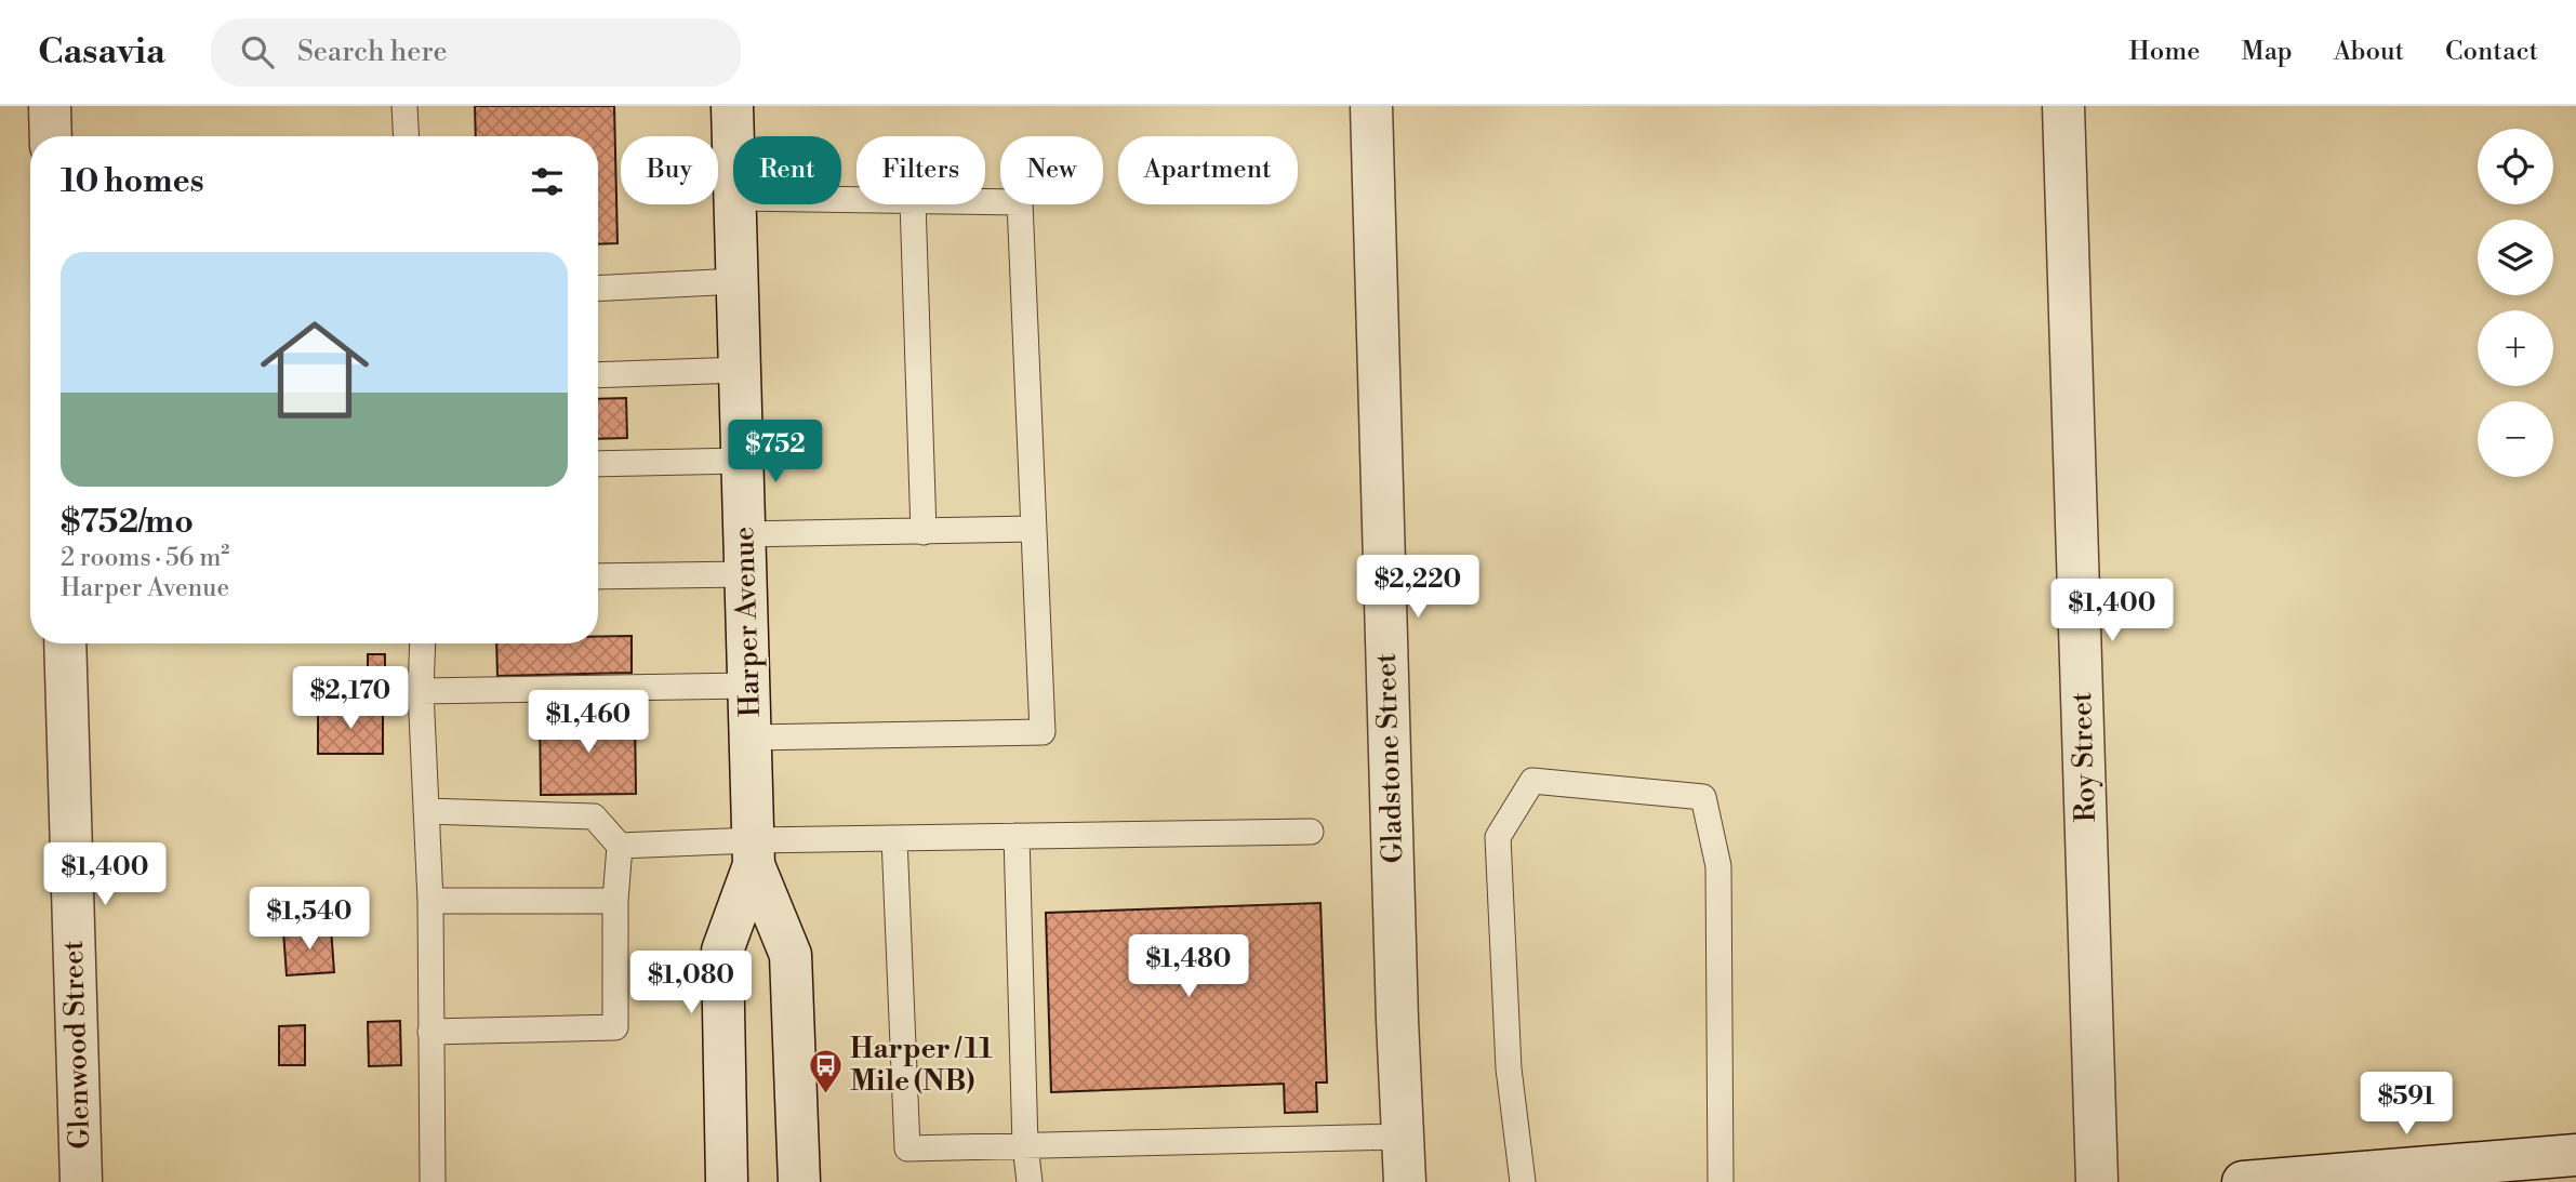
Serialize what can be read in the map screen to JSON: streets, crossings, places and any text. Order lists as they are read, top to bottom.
{
  "streets": {
    "street": [
      "Harper Avenue",
      "Roy Street",
      "Gladstone Street",
      "Glenwood Street"
    ]
  },
  "places": {
    "bus stop": ["Harper / 11 Mile (NB)"]
  },
  "page": {
    "header": "Casavia",
    "search": "Search here",
    "nav": [
      "Home",
      "Map",
      "About",
      "Contact"
    ],
    "map_buttons": ["+", "−"],
    "chip": [
      "Buy",
      "Rent",
      "Filters",
      "New",
      "Apartment"
    ],
    "heading": "10 homes",
    "list": [
      {
        "name": "$752/mo",
        "note": "2 rooms · 56 m² · Harper Avenue"
      }
    ],
    "price": [
      "$752",
      "$2,220",
      "$1,400",
      "$2,170",
      "$1,460",
      "$1,400",
      "$1,540",
      "$1,480",
      "$1,080",
      "$591"
    ]
  }
}
